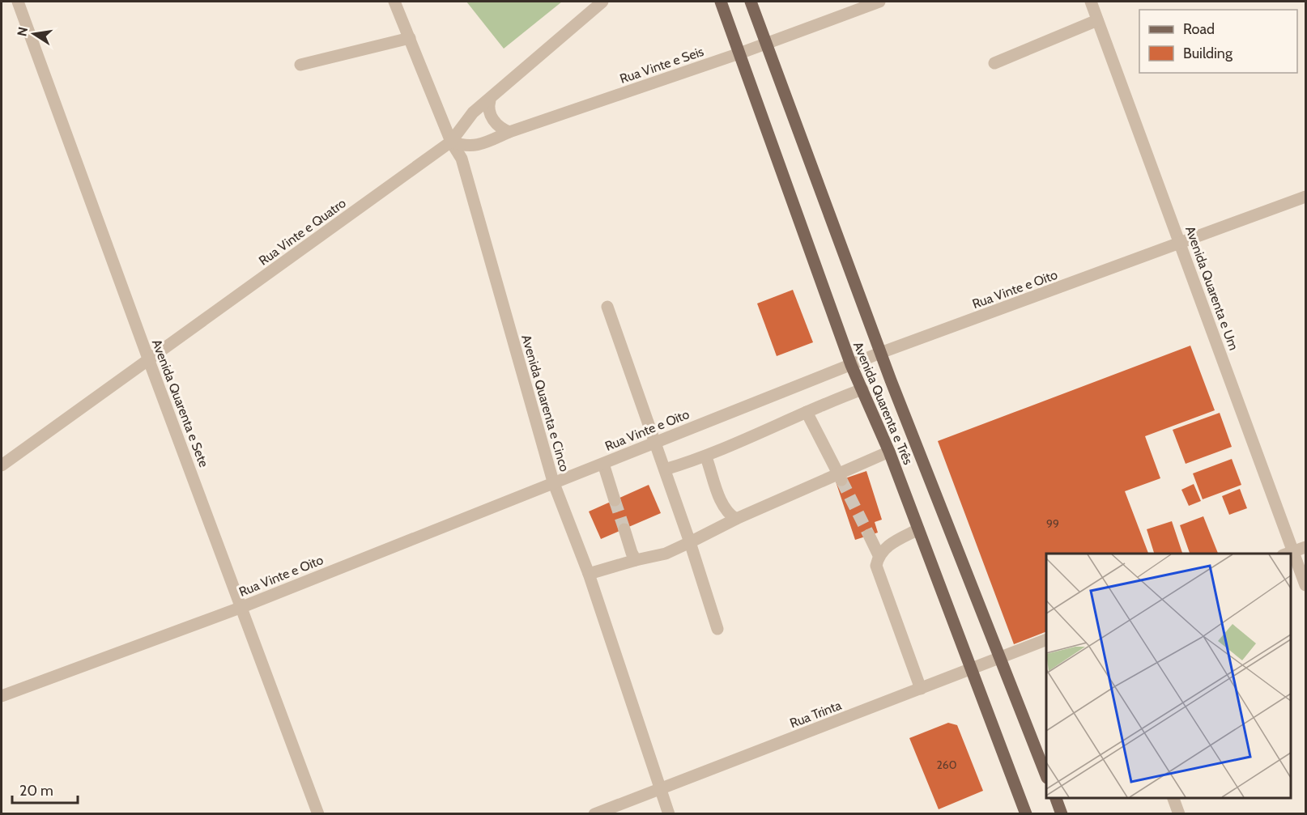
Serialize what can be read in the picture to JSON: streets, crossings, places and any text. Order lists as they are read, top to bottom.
{
  "streets": {
    "main road": ["Avenida Quarenta e Três"],
    "street": [
      "Rua Vinte e Seis",
      "Rua Vinte e Quatro",
      "Avenida Quarenta e Um",
      "Rua Vinte e Oito",
      "Avenida Quarenta e Sete",
      "Avenida Quarenta e Cinco",
      "Rua Trinta"
    ]
  },
  "crossings": [
    ["Rua Vinte e Seis", "Rua Vinte e Quatro"],
    ["Rua Vinte e Seis", "Avenida Quarenta e Cinco"],
    ["Rua Vinte e Seis", "Avenida Quarenta e Três"],
    ["Rua Vinte e Quatro", "Avenida Quarenta e Sete"],
    ["Rua Vinte e Quatro", "Avenida Quarenta e Cinco"],
    ["Avenida Quarenta e Um", "Rua Vinte e Oito"],
    ["Rua Vinte e Oito", "Avenida Quarenta e Sete"],
    ["Rua Vinte e Oito", "Avenida Quarenta e Cinco"],
    ["Rua Vinte e Oito", "Avenida Quarenta e Três"],
    ["Avenida Quarenta e Cinco", "Rua Trinta"],
    ["Avenida Quarenta e Três", "Rua Trinta"]
  ],
  "house_numbers": ["99", "260"],
  "legend": ["Road", "Building"],
  "scale_bar": "20 m",
  "north": "left"
}
